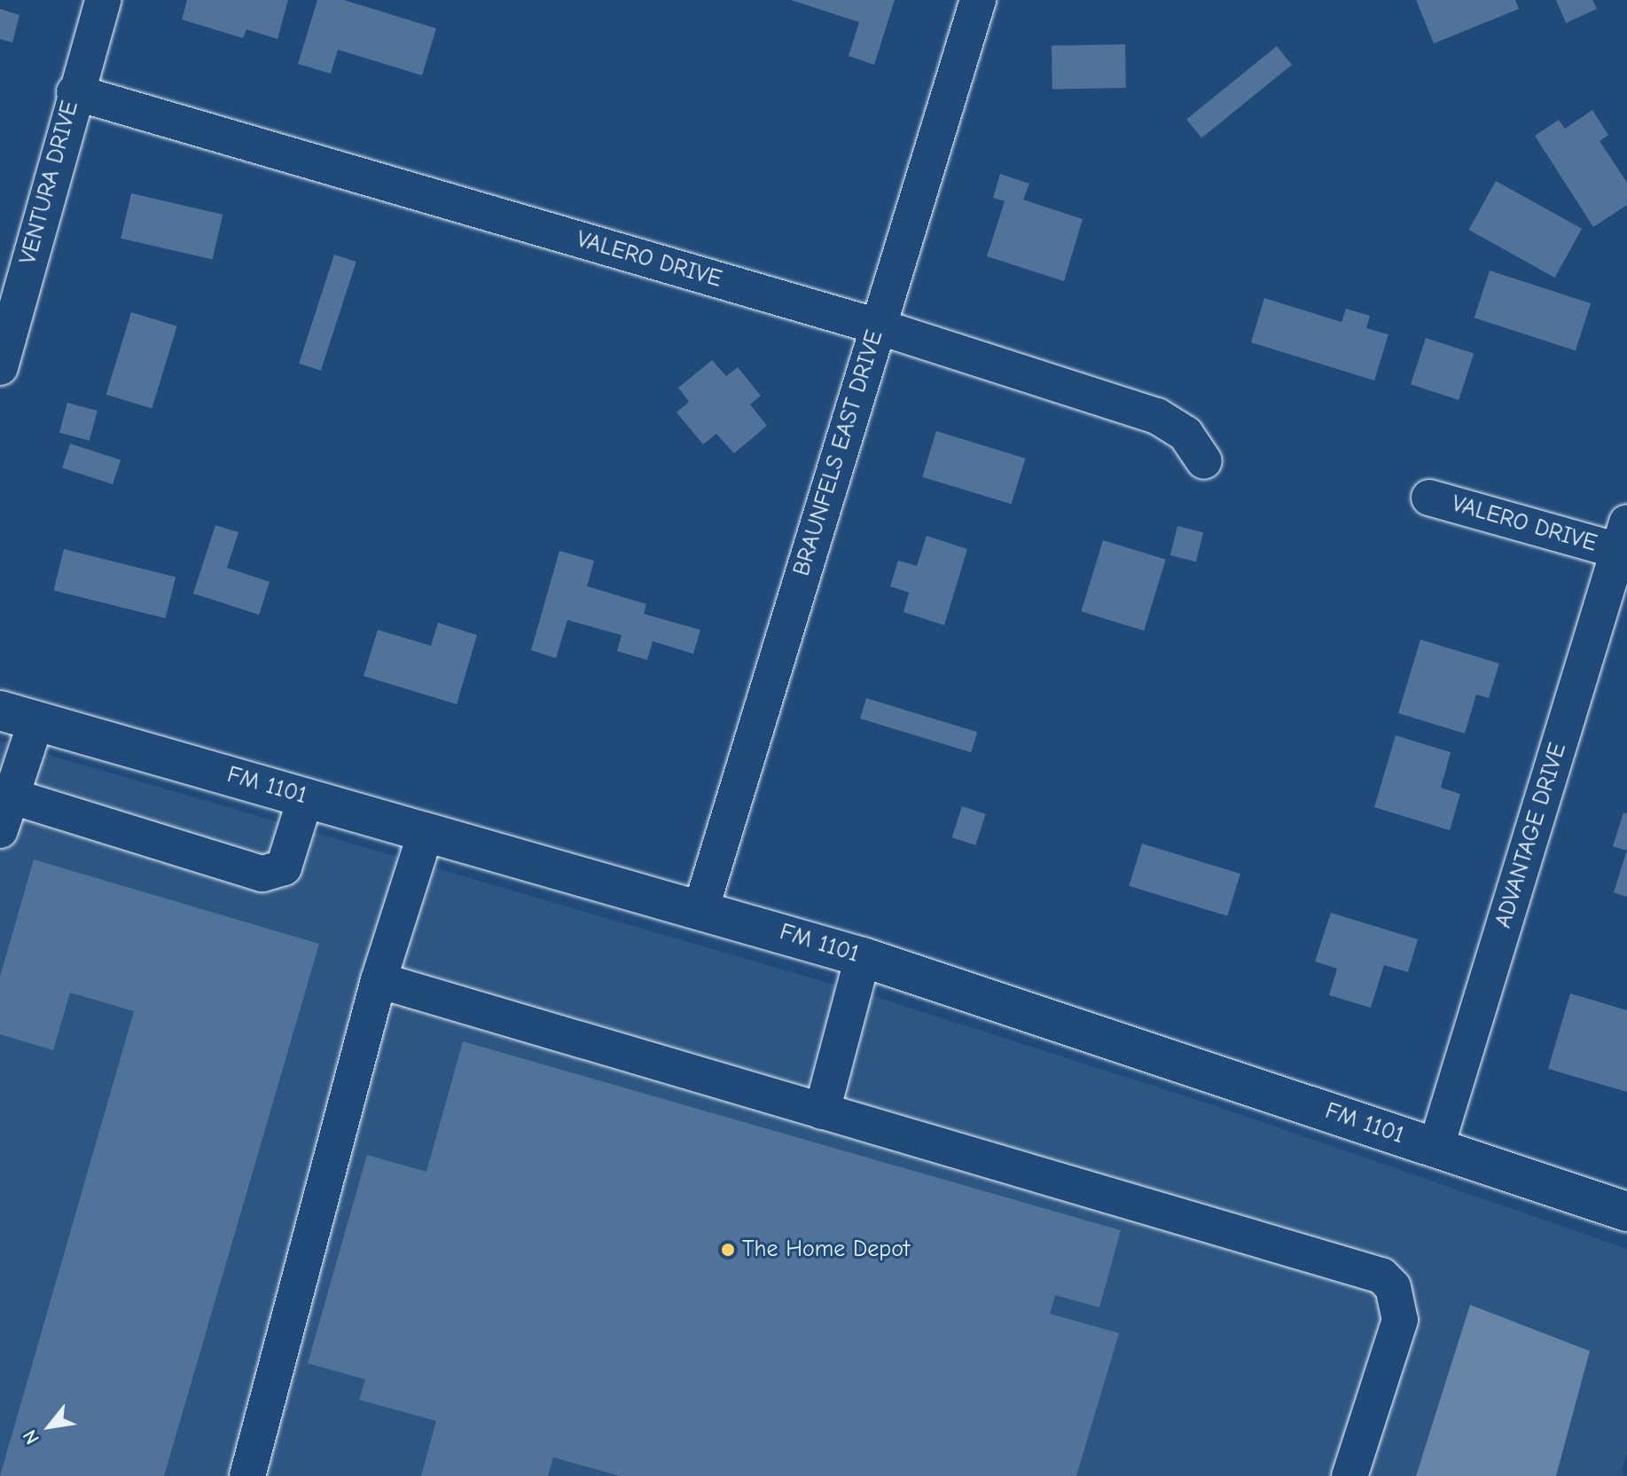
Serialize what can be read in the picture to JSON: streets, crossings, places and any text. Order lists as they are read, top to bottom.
{
  "streets": {
    "main road": ["FM 1101"],
    "street": [
      "VENTURA DRIVE",
      "VALERO DRIVE",
      "BRAUNFELS EAST DRIVE",
      "ADVANTAGE DRIVE"
    ]
  },
  "crossings": [
    ["VENTURA DRIVE", "VALERO DRIVE"],
    ["VALERO DRIVE", "BRAUNFELS EAST DRIVE"],
    ["VALERO DRIVE", "ADVANTAGE DRIVE"],
    ["BRAUNFELS EAST DRIVE", "FM 1101"],
    ["FM 1101", "ADVANTAGE DRIVE"]
  ],
  "places": ["The Home Depot"],
  "north": "bottom left"
}
